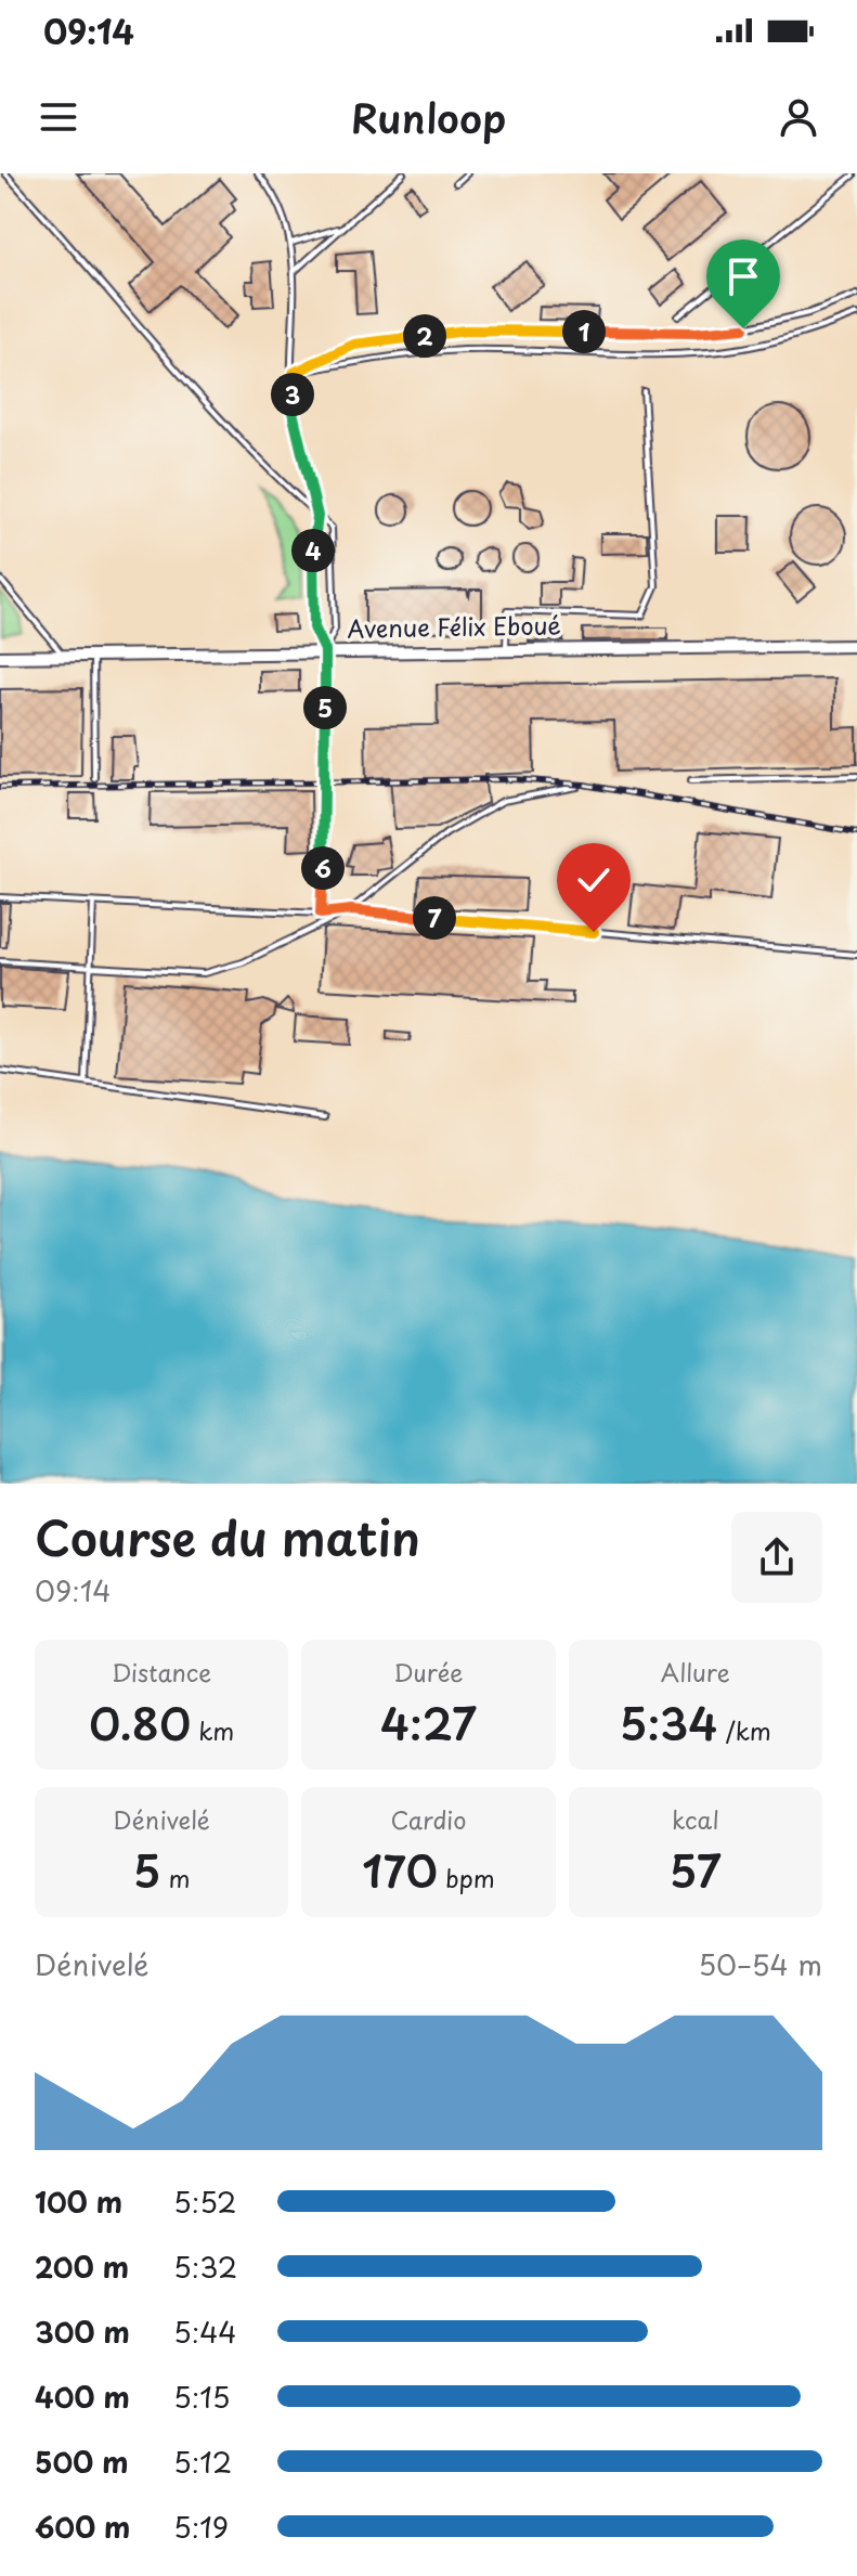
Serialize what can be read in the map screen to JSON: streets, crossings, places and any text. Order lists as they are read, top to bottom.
{
  "streets": {
    "street": ["Avenue Félix Eboué"]
  },
  "page": {
    "status": "09:14",
    "header": "Runloop",
    "pins": [
      "1",
      "2",
      "3",
      "4",
      "5",
      "6",
      "7"
    ],
    "heading": ["Course du matin", "09:14"],
    "stats": [
      ["Distance", "0.80 km"],
      ["Durée", "4:27"],
      ["Allure", "5:34 /km"],
      ["Dénivelé", "5 m"],
      ["Cardio", "170 bpm"],
      ["kcal", "57"]
    ],
    "chart": ["Dénivelé", "50–54 m"],
    "list": [
      {
        "name": "100 m",
        "note": "5:52"
      },
      {
        "name": "200 m",
        "note": "5:32"
      },
      {
        "name": "300 m",
        "note": "5:44"
      },
      {
        "name": "400 m",
        "note": "5:15"
      },
      {
        "name": "500 m",
        "note": "5:12"
      },
      {
        "name": "600 m",
        "note": "5:19"
      }
    ]
  }
}
